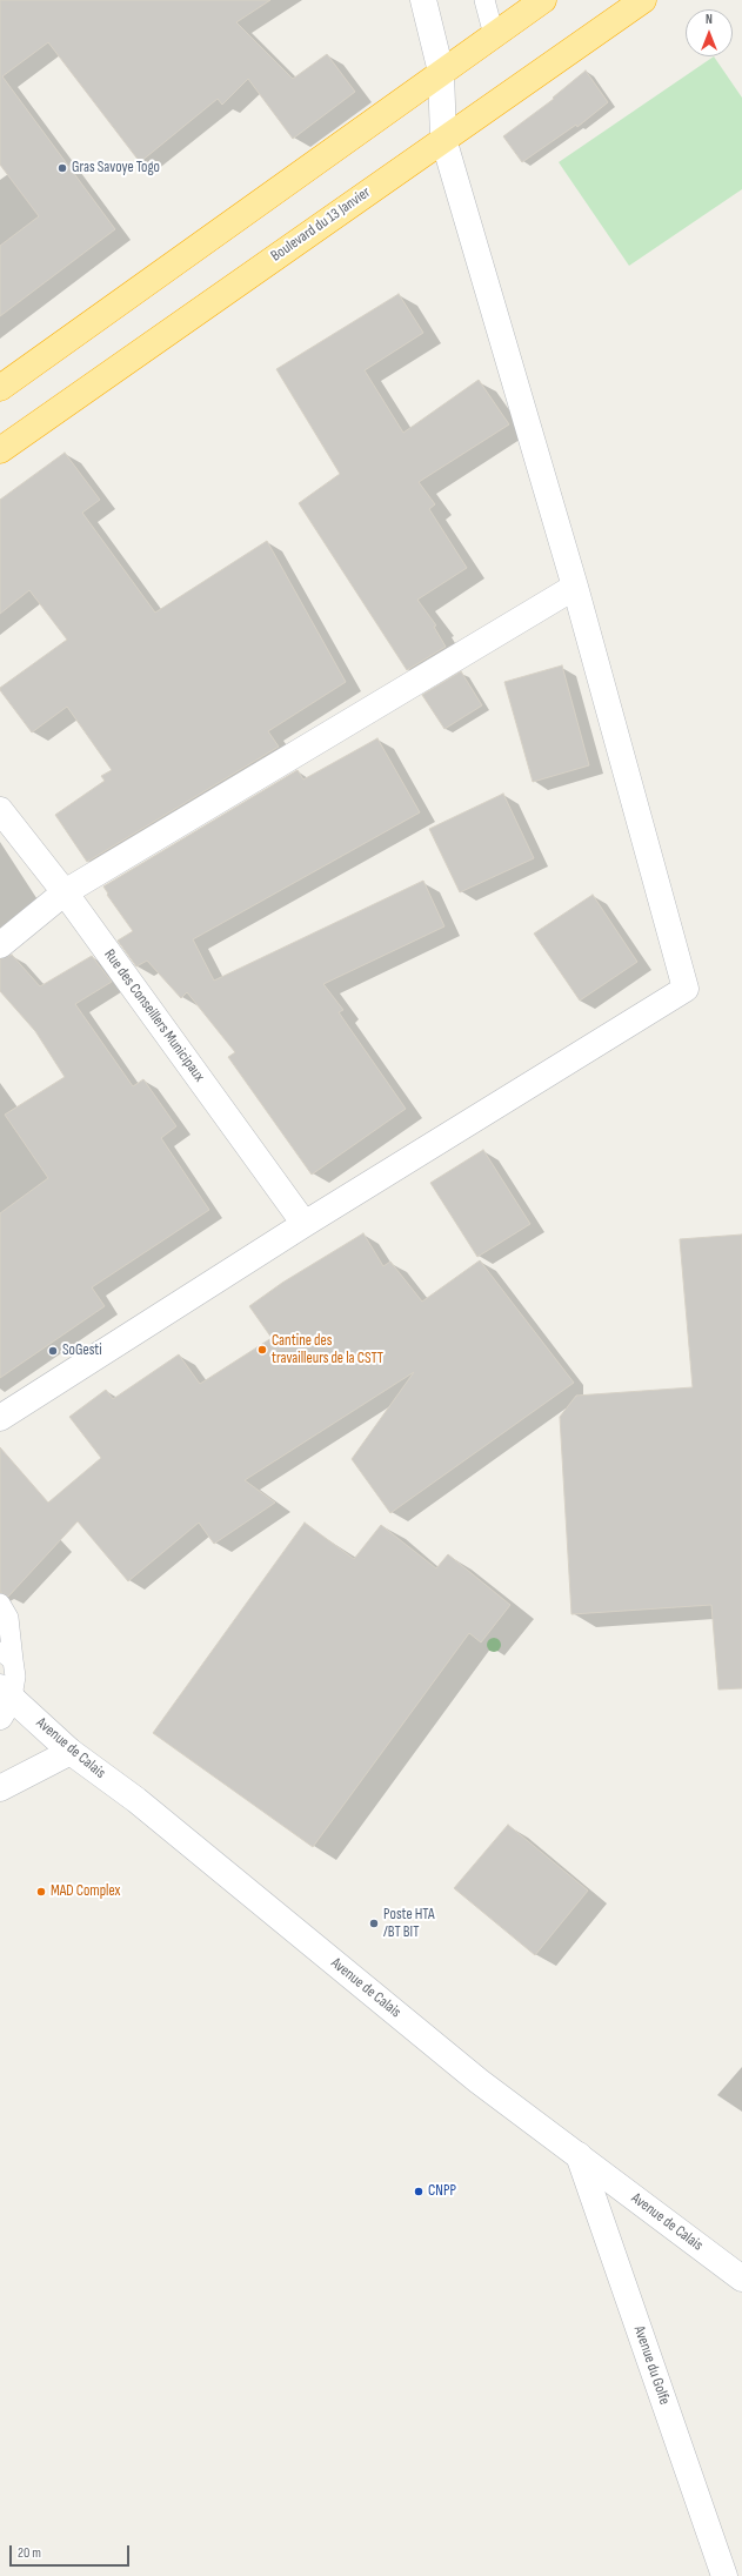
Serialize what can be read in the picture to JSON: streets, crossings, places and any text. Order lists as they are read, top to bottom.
{
  "streets": {
    "highway": ["Boulevard du 13 Janvier"],
    "street": ["Rue des Conseillers Municipaux", "Avenue de Calais", "Avenue du Golfe"]
  },
  "crossings": [
    ["Avenue de Calais", "Avenue du Golfe"]
  ],
  "places": [
    "Gras Savoye Togo",
    "Cantine des travailleurs de la CSTT",
    "SoGesti",
    "MAD Complex",
    "Poste HTA /BT BIT",
    "CNPP"
  ],
  "scale_bar": "20 m",
  "north": "top"
}
